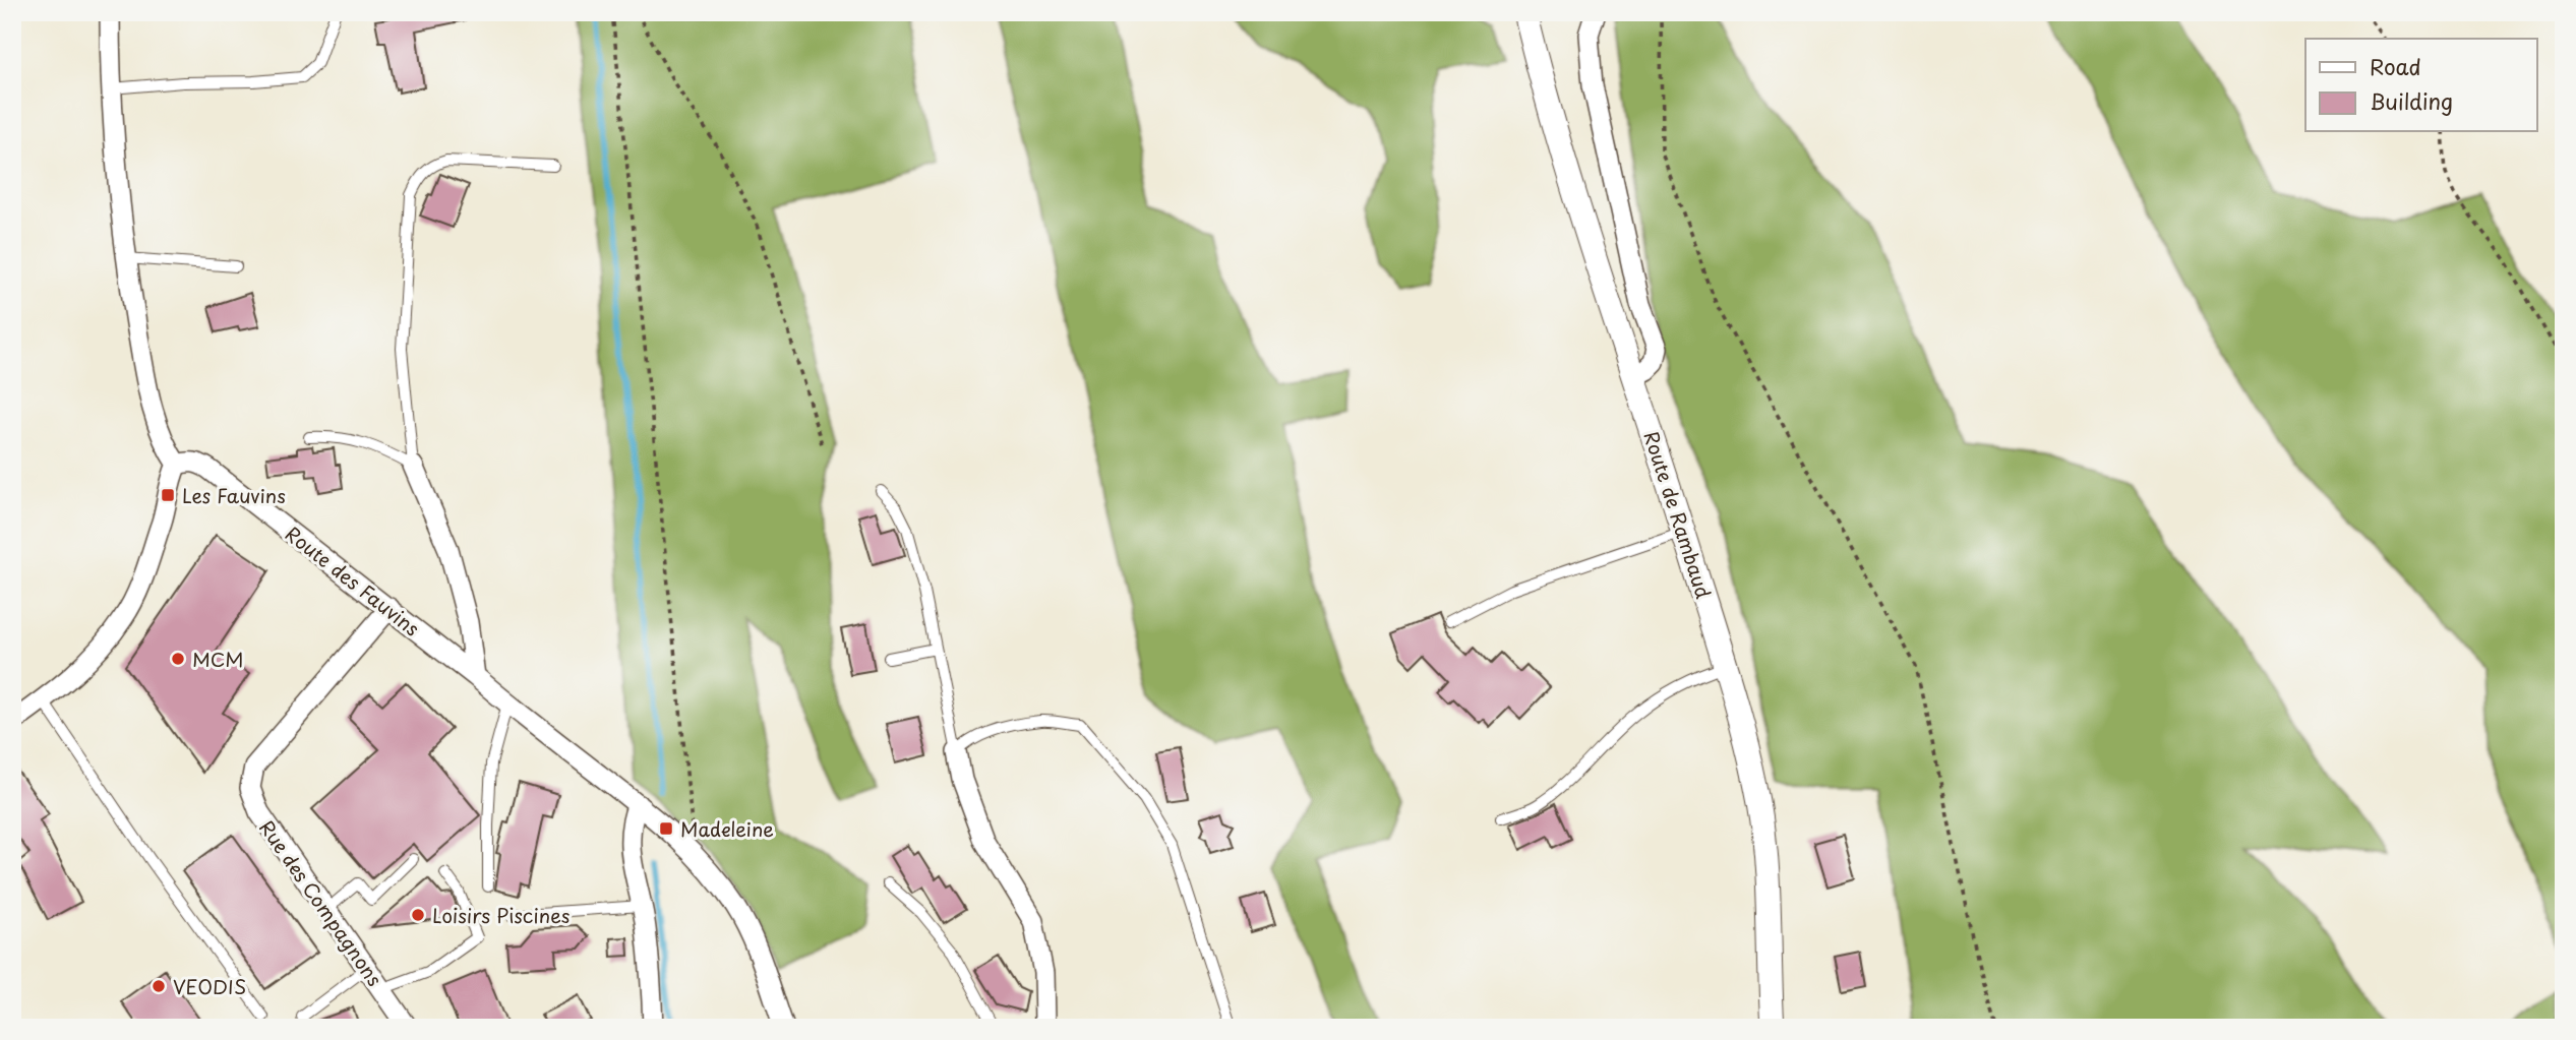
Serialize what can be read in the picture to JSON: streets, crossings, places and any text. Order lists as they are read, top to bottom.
{
  "streets": {
    "street": ["Route de Rambaud", "Route des Fauvins", "Rue des Compagnons"]
  },
  "crossings": [
    ["Route des Fauvins", "Rue des Compagnons"]
  ],
  "places": {
    "transit": ["Les Fauvins", "Madeleine"],
    "other": ["MCM", "Loisirs Piscines", "VEODIS"]
  },
  "legend": ["Road", "Building"]
}
